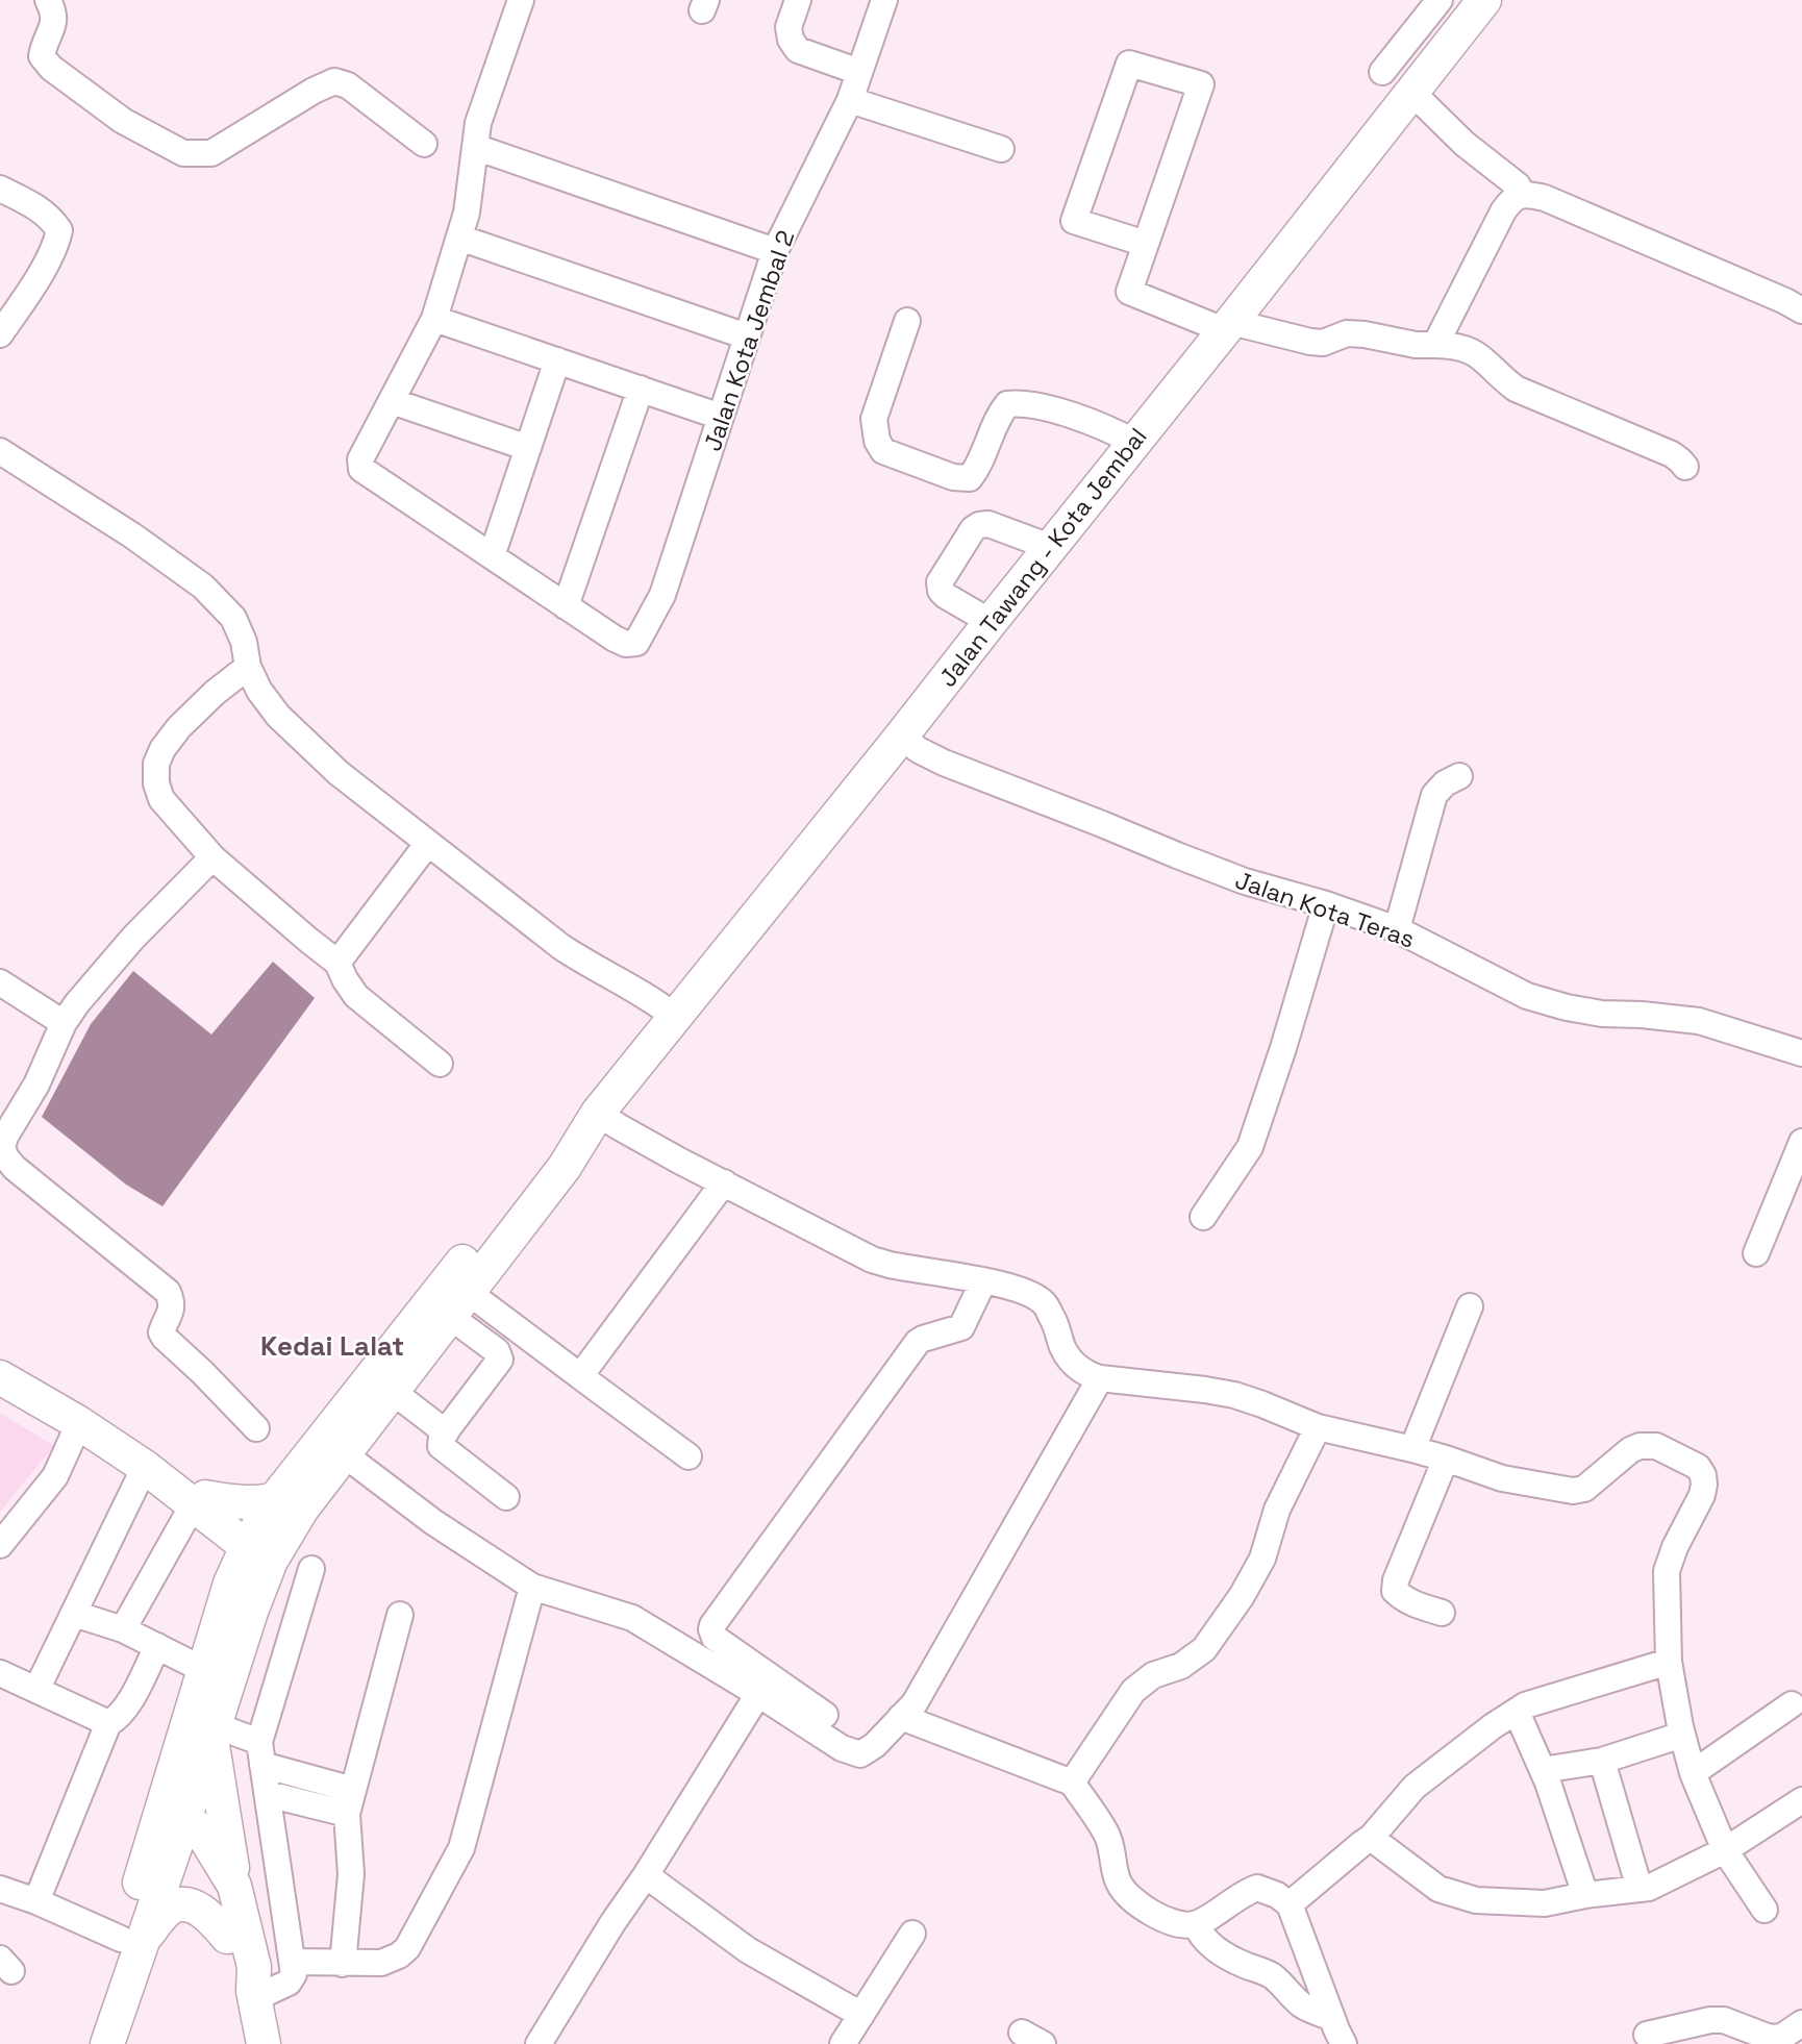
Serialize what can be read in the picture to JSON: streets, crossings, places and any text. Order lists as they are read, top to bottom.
{
  "streets": {
    "main road": ["Jalan Tawang - Kota Jembal"],
    "street": ["Jalan Kota Jembal 2", "Jalan Kota Teras"]
  },
  "crossings": [
    ["Jalan Tawang - Kota Jembal", "Jalan Kota Teras"]
  ],
  "districts": ["Kedai Lalat"]
}
